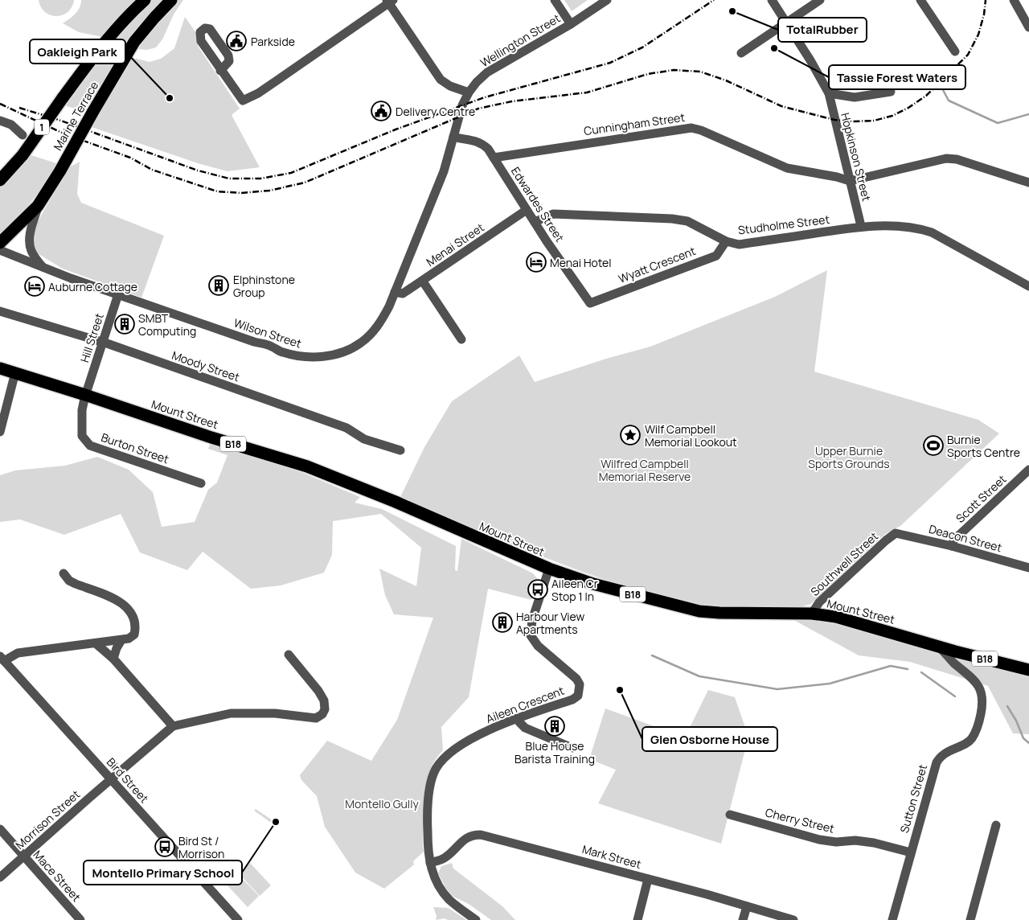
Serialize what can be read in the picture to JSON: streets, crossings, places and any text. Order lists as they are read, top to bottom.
{
  "streets": {
    "highway": [
      "Marine Terrace",
      "1",
      "Mount Street",
      "B18"
    ],
    "street": [
      "Wellington Street",
      "Cunningham Street",
      "Hopkinson Street",
      "Edwardes Street",
      "Studholme Street",
      "Menai Street",
      "Wyatt Crescent",
      "Wilson Street",
      "Hill Street",
      "Moody Street",
      "Burton Street",
      "Scott Street",
      "Deacon Street",
      "Southwell Street",
      "Aileen Crescent",
      "Bird Street",
      "Sutton Street",
      "Morrison Street",
      "Cherry Street",
      "Mark Street",
      "Mace Street"
    ]
  },
  "crossings": [
    ["Wellington Street", "Wilson Street"],
    ["Cunningham Street", "Hopkinson Street"],
    ["Cunningham Street", "Edwardes Street"],
    ["Hopkinson Street", "Studholme Street"],
    ["Edwardes Street", "Studholme Street"],
    ["Edwardes Street", "Menai Street"],
    ["Edwardes Street", "Wyatt Crescent"],
    ["Edwardes Street", "Wilson Street"],
    ["Studholme Street", "Wyatt Crescent"],
    ["Menai Street", "Wilson Street"],
    ["Wilson Street", "Hill Street"],
    ["Hill Street", "Moody Street"],
    ["Hill Street", "Mount Street"],
    ["Hill Street", "Burton Street"],
    ["Mount Street", "Burton Street"],
    ["Mount Street", "Southwell Street"],
    ["Mount Street", "Aileen Crescent"],
    ["Mount Street", "Sutton Street"],
    ["Scott Street", "Deacon Street"],
    ["Deacon Street", "Southwell Street"],
    ["Aileen Crescent", "Mark Street"],
    ["Bird Street", "Morrison Street"],
    ["Sutton Street", "Cherry Street"],
    ["Morrison Street", "Mace Street"]
  ],
  "parks": ["Upper Burnie Sports Grounds", "Wilfred Campbell Memorial Reserve", "Montello Gully"],
  "places": {
    "other": [
      "TotalRubber",
      "Tassie Forest Waters",
      "Oakleigh Park",
      "Glen Osborne House",
      "Montello Primary School"
    ],
    "public building": ["Parkside", "Delivery Centre"],
    "hotel": ["Menai Hotel", "Auburne Cottage"],
    "building": [
      "Elphinstone Group",
      "SMBT Computing",
      "Harbour View Apartments",
      "Blue House Barista Training"
    ],
    "place": ["Wilf Campbell Memorial Lookout"],
    "sports": ["Burnie Sports Centre"],
    "bus stop": ["Aileen Cr Stop 1 In", "Bird St / Morrison"]
  }
}
